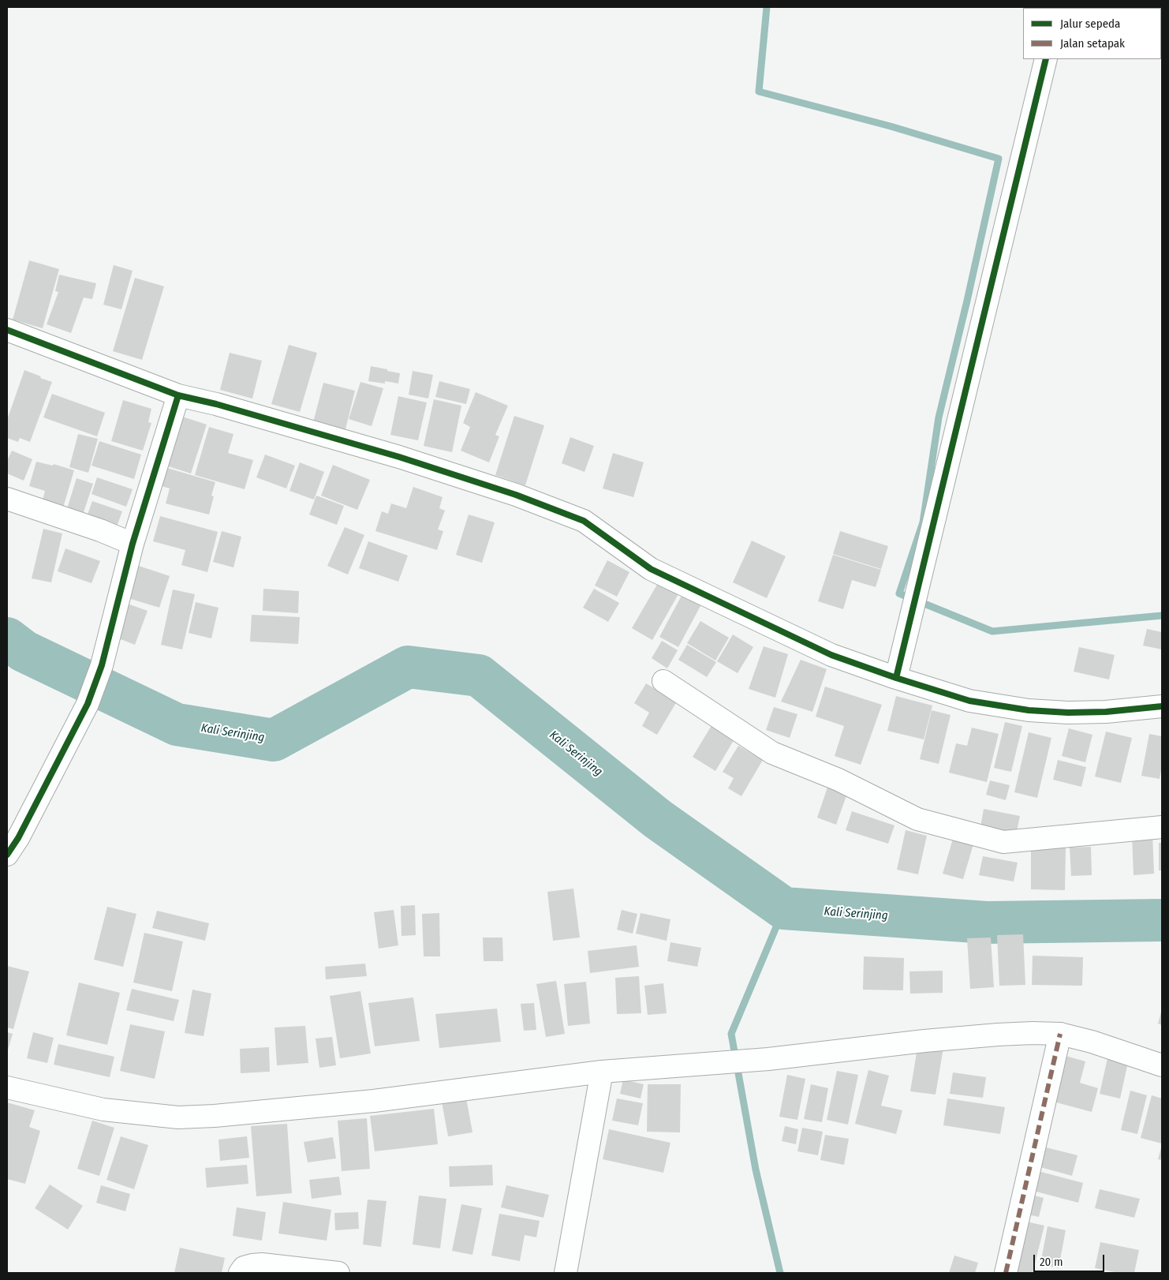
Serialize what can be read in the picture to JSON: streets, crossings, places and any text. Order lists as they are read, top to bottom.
{
  "water": ["Kali Serinjing"],
  "legend": ["Jalur sepeda", "Jalan setapak"],
  "scale_bar": "20 m"
}
